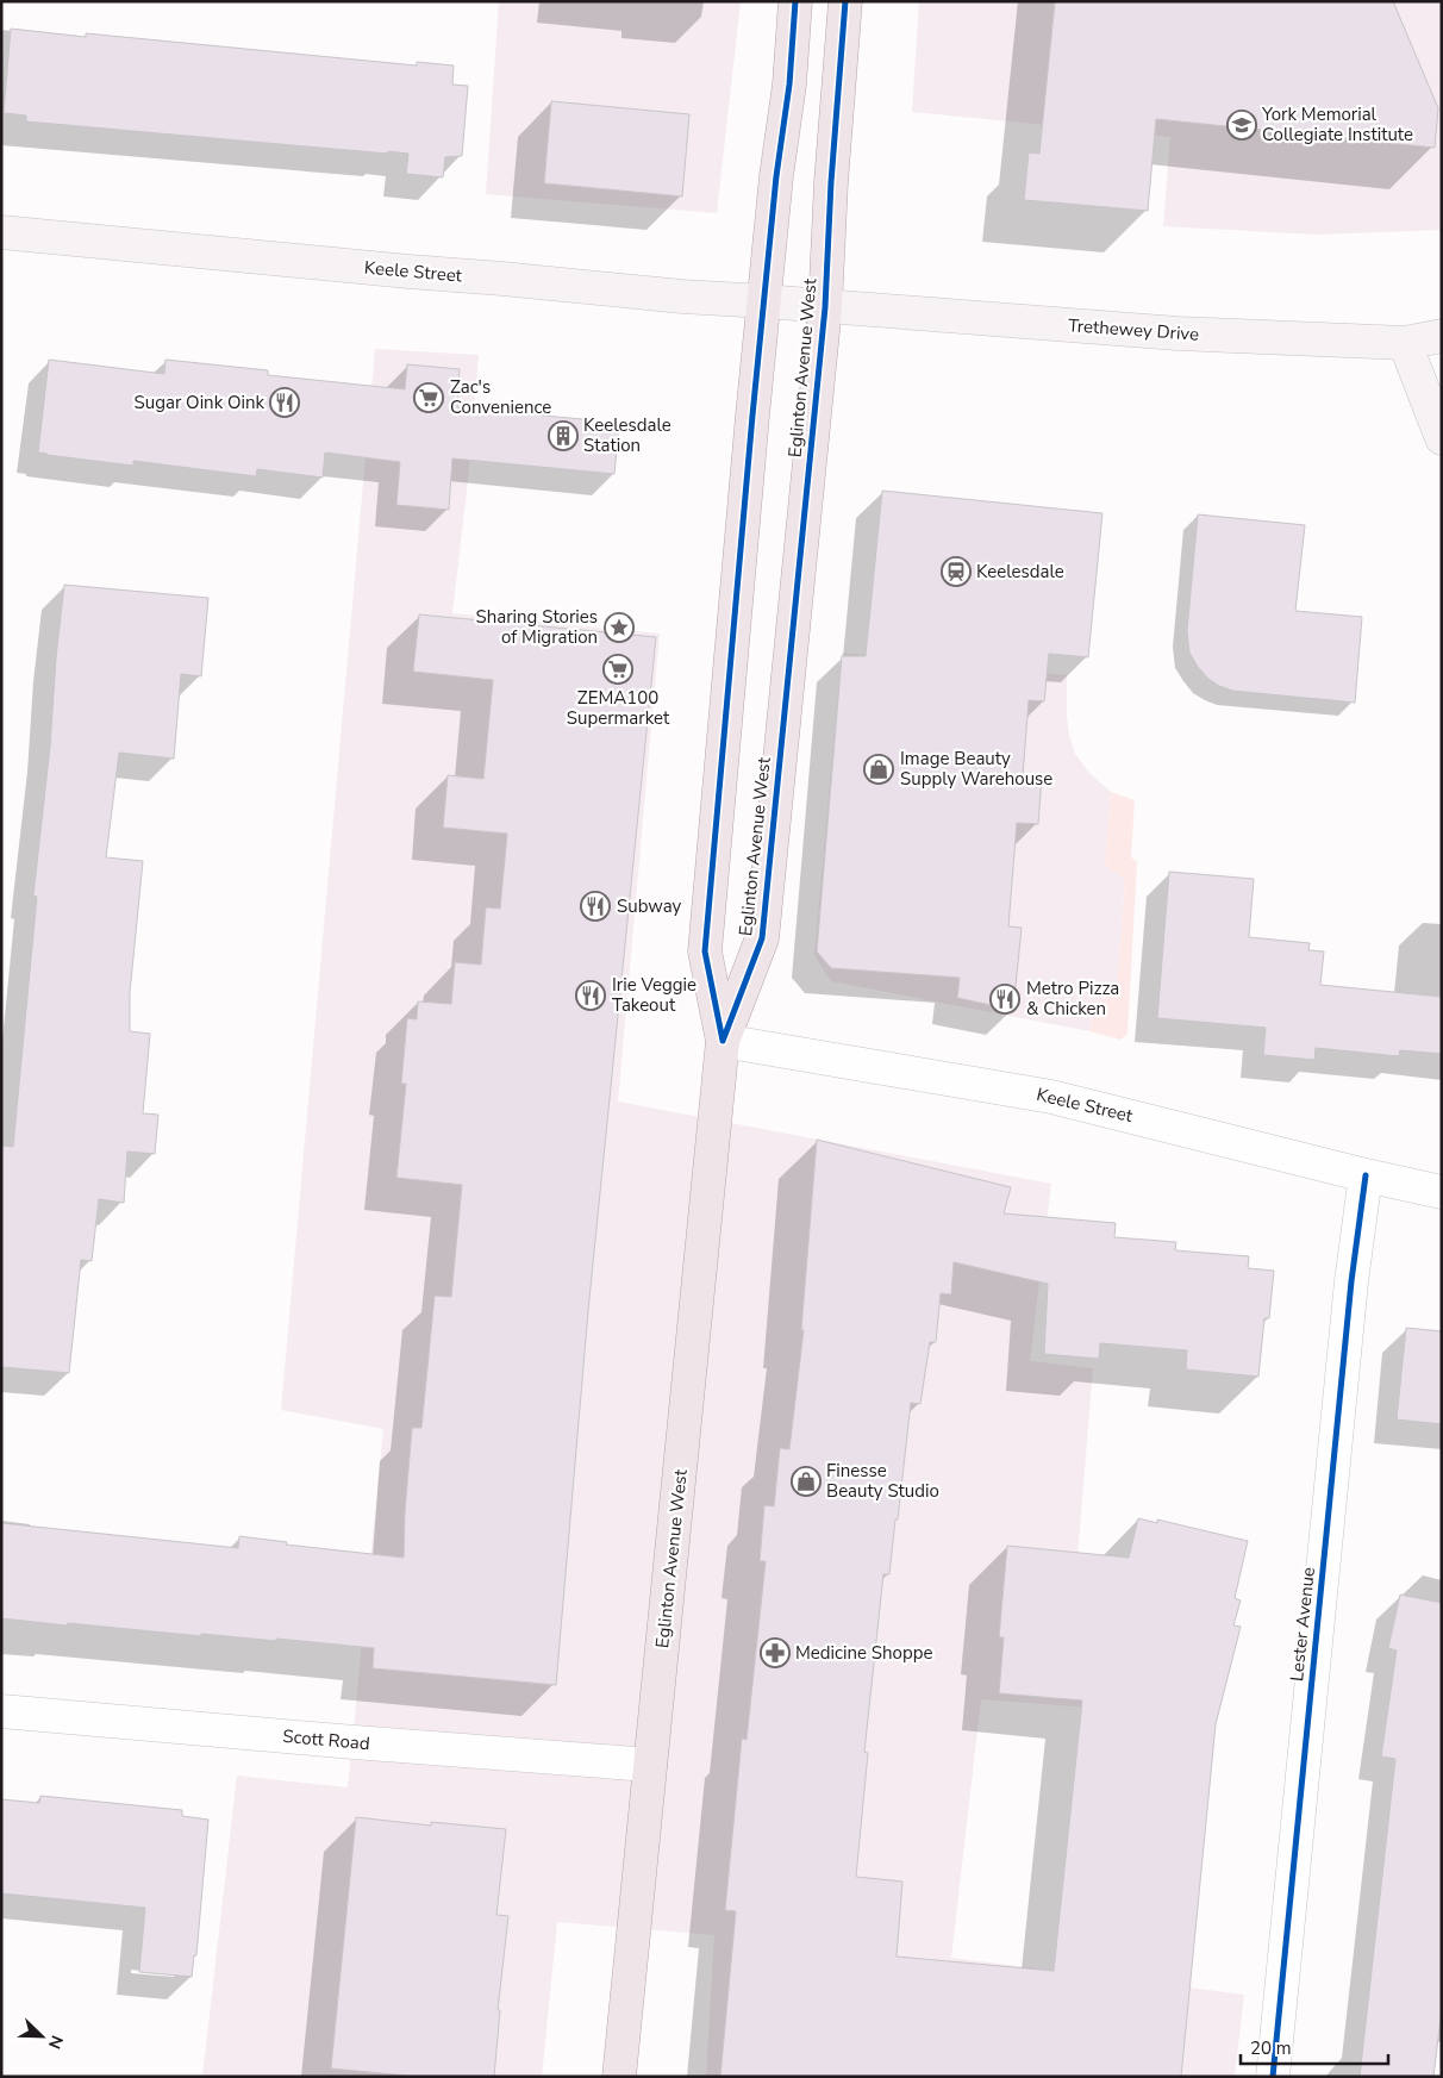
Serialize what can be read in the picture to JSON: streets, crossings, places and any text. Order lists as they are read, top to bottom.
{
  "streets": {
    "main road": ["Keele Street", "Trethewey Drive", "Eglinton Avenue West"],
    "street": ["Lester Avenue", "Scott Road"]
  },
  "crossings": [
    ["Keele Street", "Trethewey Drive"],
    ["Keele Street", "Eglinton Avenue West"],
    ["Keele Street", "Lester Avenue"],
    ["Trethewey Drive", "Eglinton Avenue West"],
    ["Eglinton Avenue West", "Scott Road"]
  ],
  "places": {
    "school or university": ["York Memorial Collegiate Institute"],
    "supermarket": ["Zac's Convenience", "ZEMA100 Supermarket"],
    "restaurant": [
      "Sugar Oink Oink",
      "Subway",
      "Irie Veggie Takeout",
      "Metro Pizza & Chicken"
    ],
    "building": ["Keelesdale Station"],
    "station": ["Keelesdale"],
    "place": ["Sharing Stories of Migration"],
    "shop": ["Image Beauty Supply Warehouse", "Finesse Beauty Studio"],
    "pharmacy": ["Medicine Shoppe"]
  },
  "scale_bar": "20 m",
  "north": "bottom right"
}
